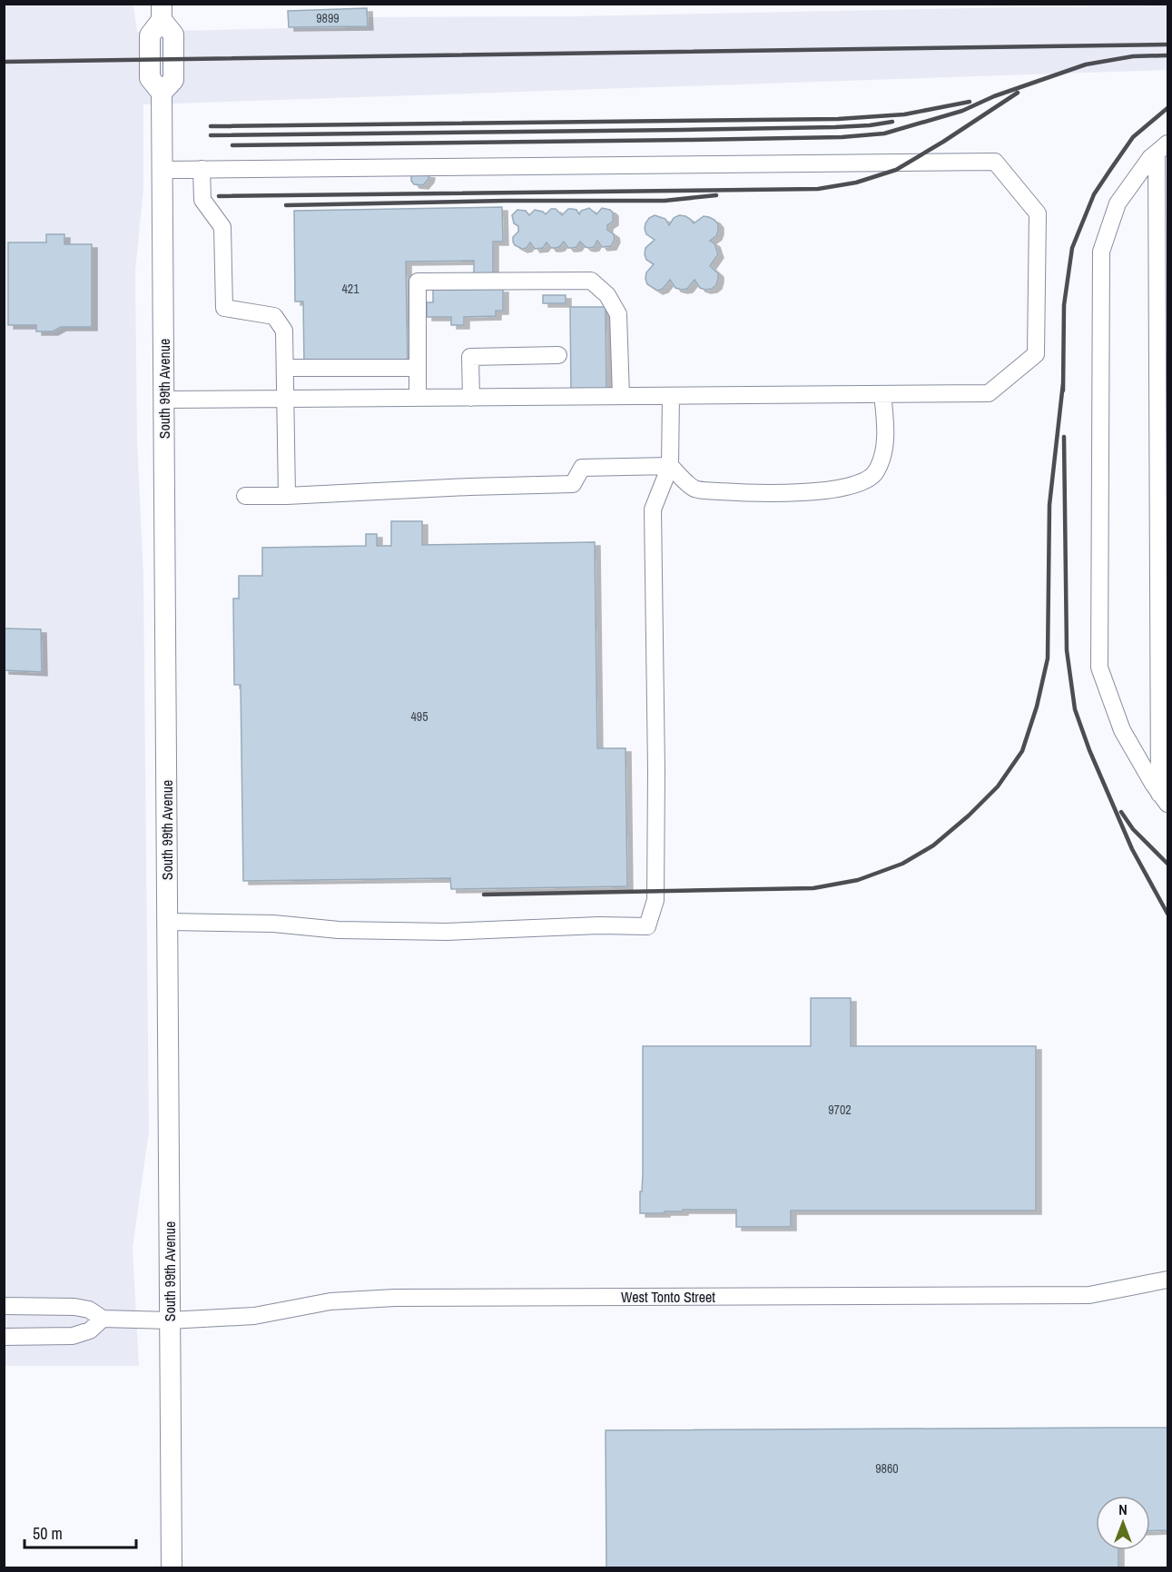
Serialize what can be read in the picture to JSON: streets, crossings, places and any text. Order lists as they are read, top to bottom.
{
  "streets": {
    "main road": ["South 99th Avenue"],
    "street": ["West Tonto Street"]
  },
  "crossings": [
    ["South 99th Avenue", "West Tonto Street"]
  ],
  "house_numbers": [
    "9899",
    "421",
    "495",
    "9702",
    "9860"
  ],
  "scale_bar": "50 m",
  "north": "top"
}
